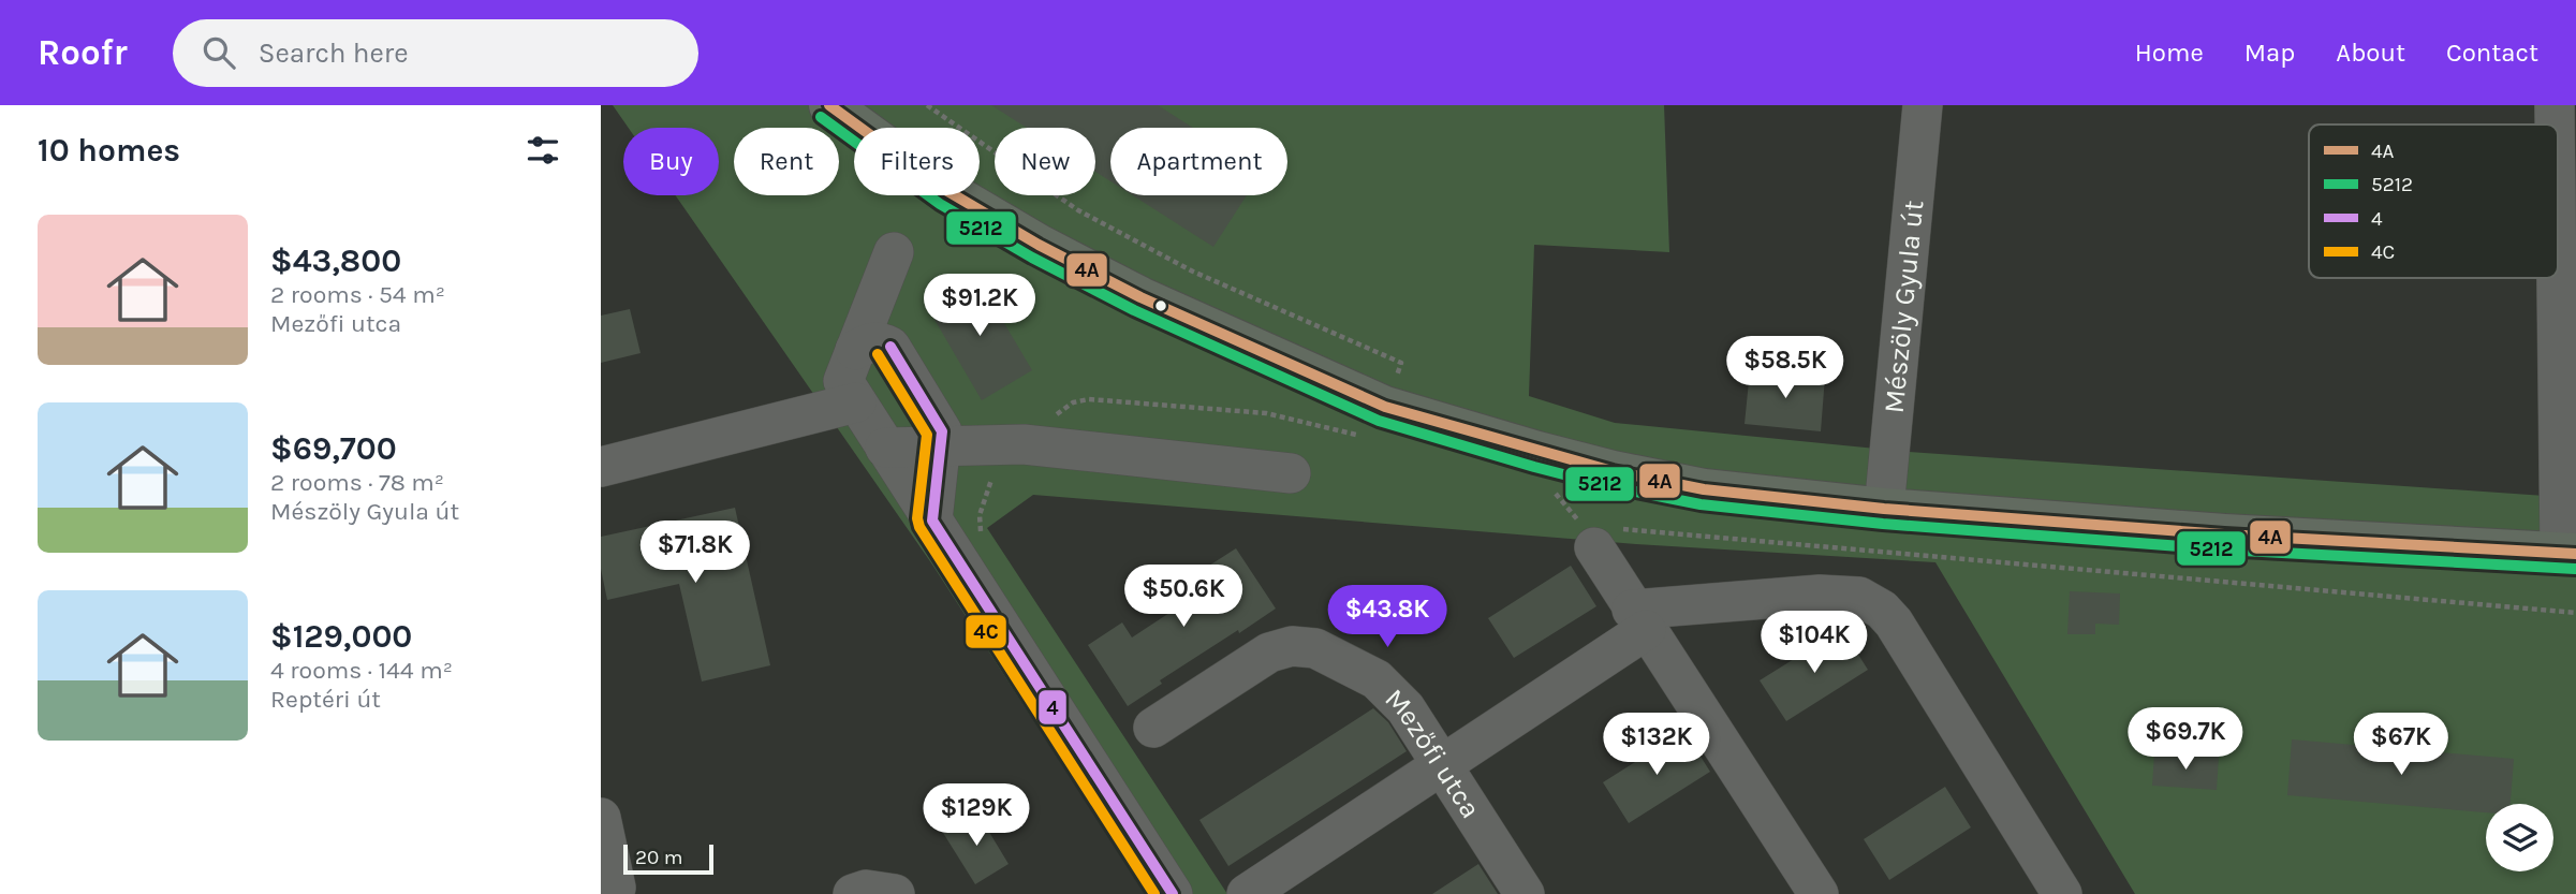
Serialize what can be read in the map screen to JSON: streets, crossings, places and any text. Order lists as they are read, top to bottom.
{
  "streets": {
    "street": ["Mészöly Gyula út", "Mezőfi utca"]
  },
  "lines": [
    "transit line 4A",
    "transit line 5212",
    "transit line 4",
    "transit line 4C"
  ],
  "legend": [
    "4A",
    "5212",
    "4",
    "4C"
  ],
  "scale_bar": "20 m",
  "page": {
    "header": "Roofr",
    "search": "Search here",
    "nav": [
      "Home",
      "Map",
      "About",
      "Contact"
    ],
    "heading": "10 homes",
    "chip": [
      "Buy",
      "Rent",
      "Filters",
      "New",
      "Apartment"
    ],
    "list": [
      {
        "name": "$43,800",
        "note": "2 rooms · 54 m² · Mezőfi utca"
      },
      {
        "name": "$69,700",
        "note": "2 rooms · 78 m² · Mészöly Gyula út"
      },
      {
        "name": "$129,000",
        "note": "4 rooms · 144 m² · Reptéri út"
      }
    ],
    "price": [
      "$91.2K",
      "$58.5K",
      "$71.8K",
      "$50.6K",
      "$43.8K",
      "$104K",
      "$69.7K",
      "$132K",
      "$67K",
      "$129K"
    ],
    "scale": "20 m"
  }
}
